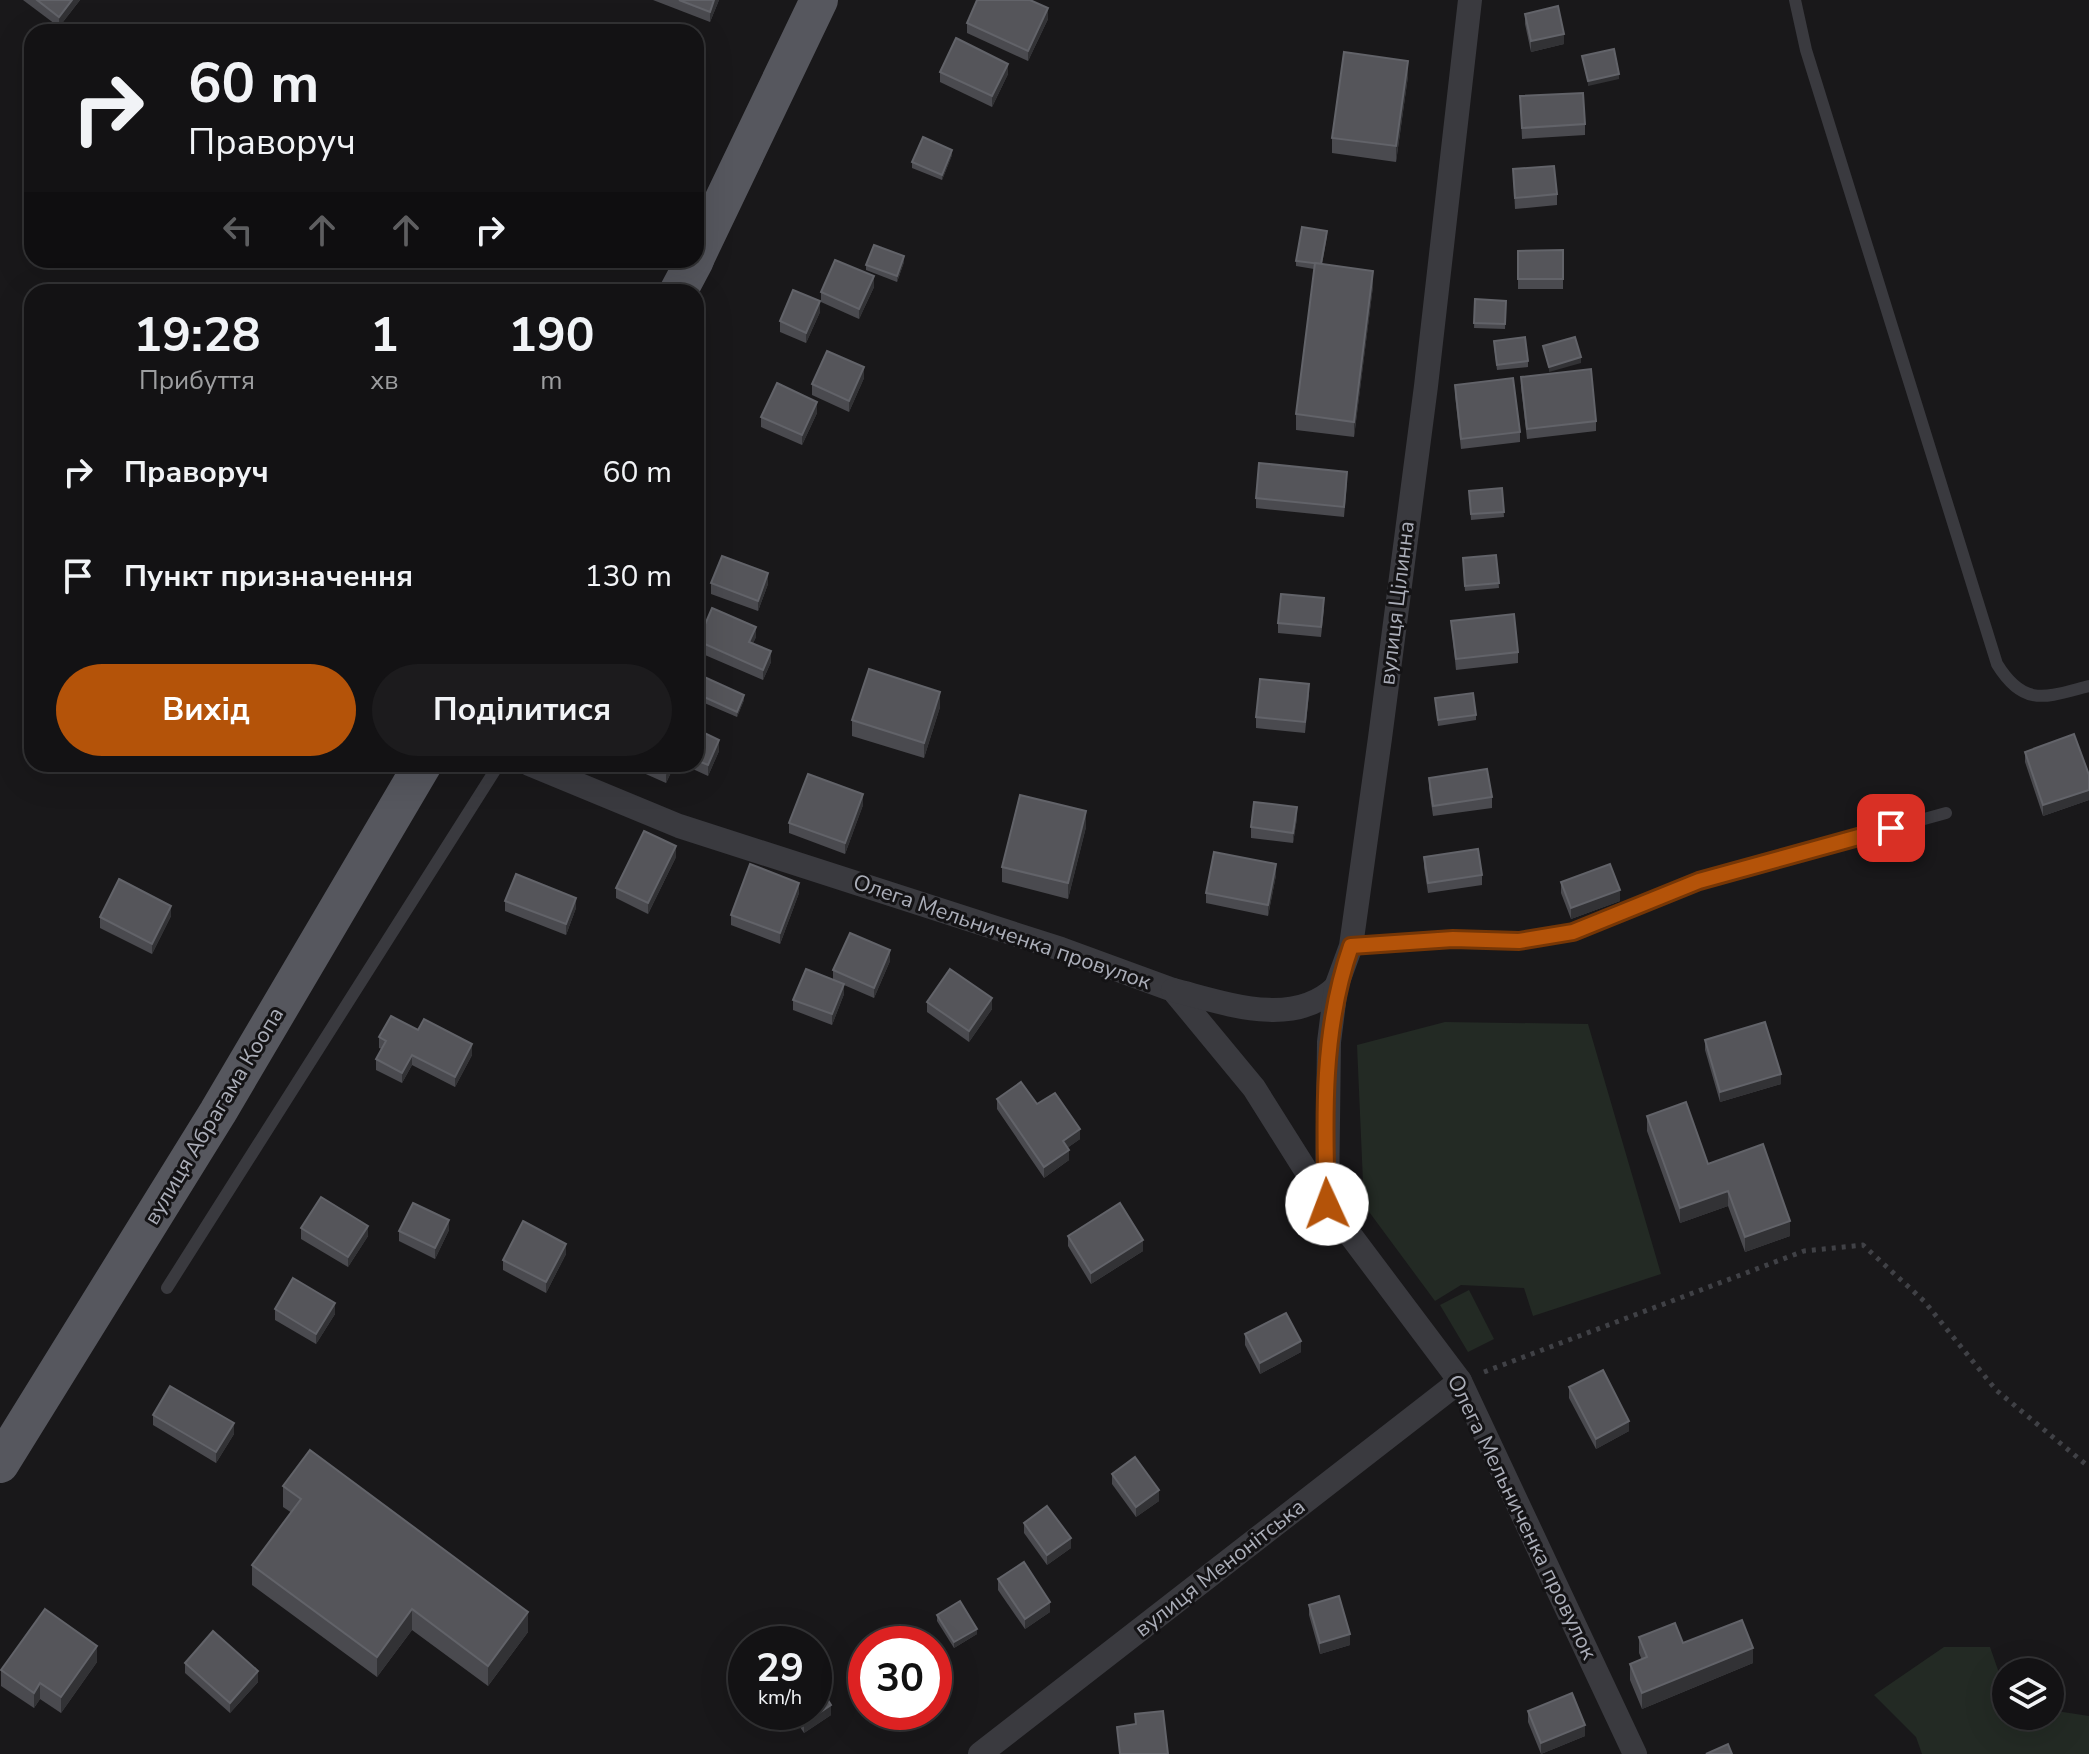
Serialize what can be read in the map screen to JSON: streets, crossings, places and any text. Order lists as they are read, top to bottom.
{
  "streets": {
    "main road": ["вулиця Абрагама Коопа"],
    "street": ["вулиця Цілинна", "Олега Мельниченка провулок", "вулиця Менонітська"]
  },
  "crossings": [
    ["вулиця Цілинна", "Олега Мельниченка провулок"],
    ["Олега Мельниченка провулок", "вулиця Менонітська"]
  ],
  "page": {
    "turn": ["60 m", "Праворуч"],
    "eta": [
      "19:28",
      "Прибуття",
      "1",
      "хв",
      "190",
      "m"
    ],
    "list": [
      {
        "name": "Праворуч",
        "value": "60 m"
      },
      {
        "name": "Пункт призначення",
        "value": "130 m"
      }
    ],
    "buttons": ["Вихід", "Поділитися"],
    "speed": "29 km/h",
    "limit": "30"
  }
}
